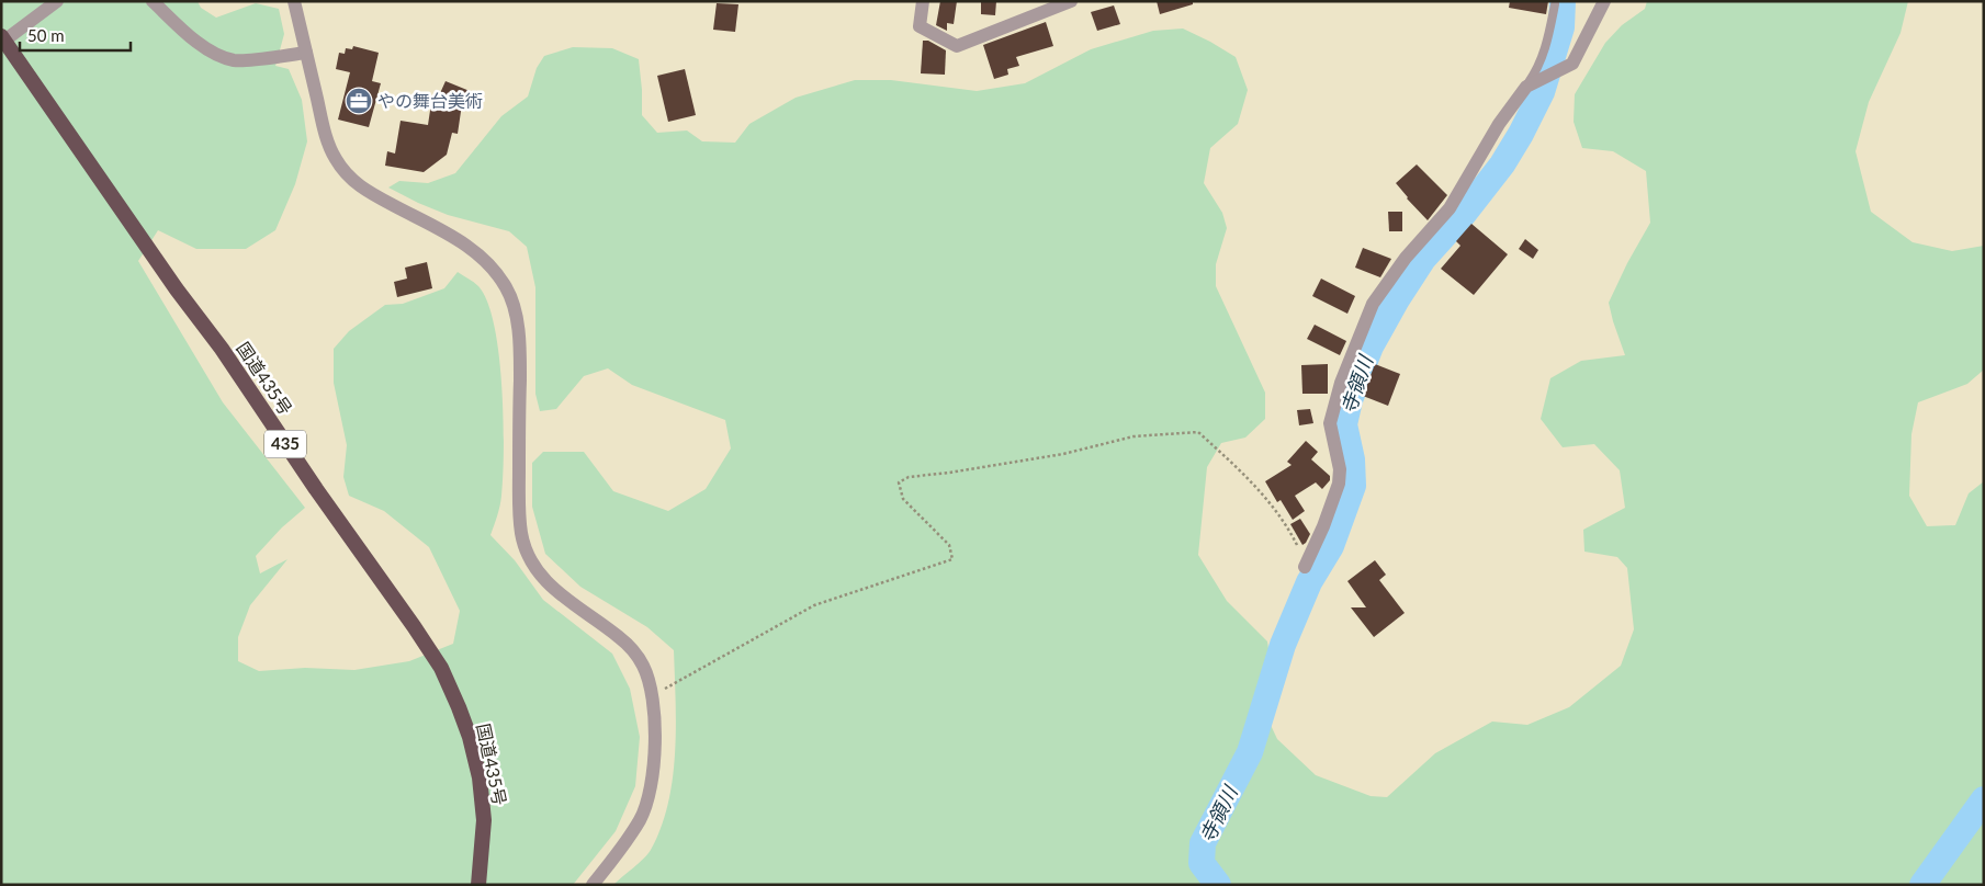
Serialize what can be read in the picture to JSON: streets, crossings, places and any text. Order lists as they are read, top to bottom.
{
  "streets": {
    "highway": ["国道435号", "435"]
  },
  "water": ["寺領川"],
  "places": {
    "office": ["やの舞台美術"]
  },
  "scale_bar": "50 m"
}
